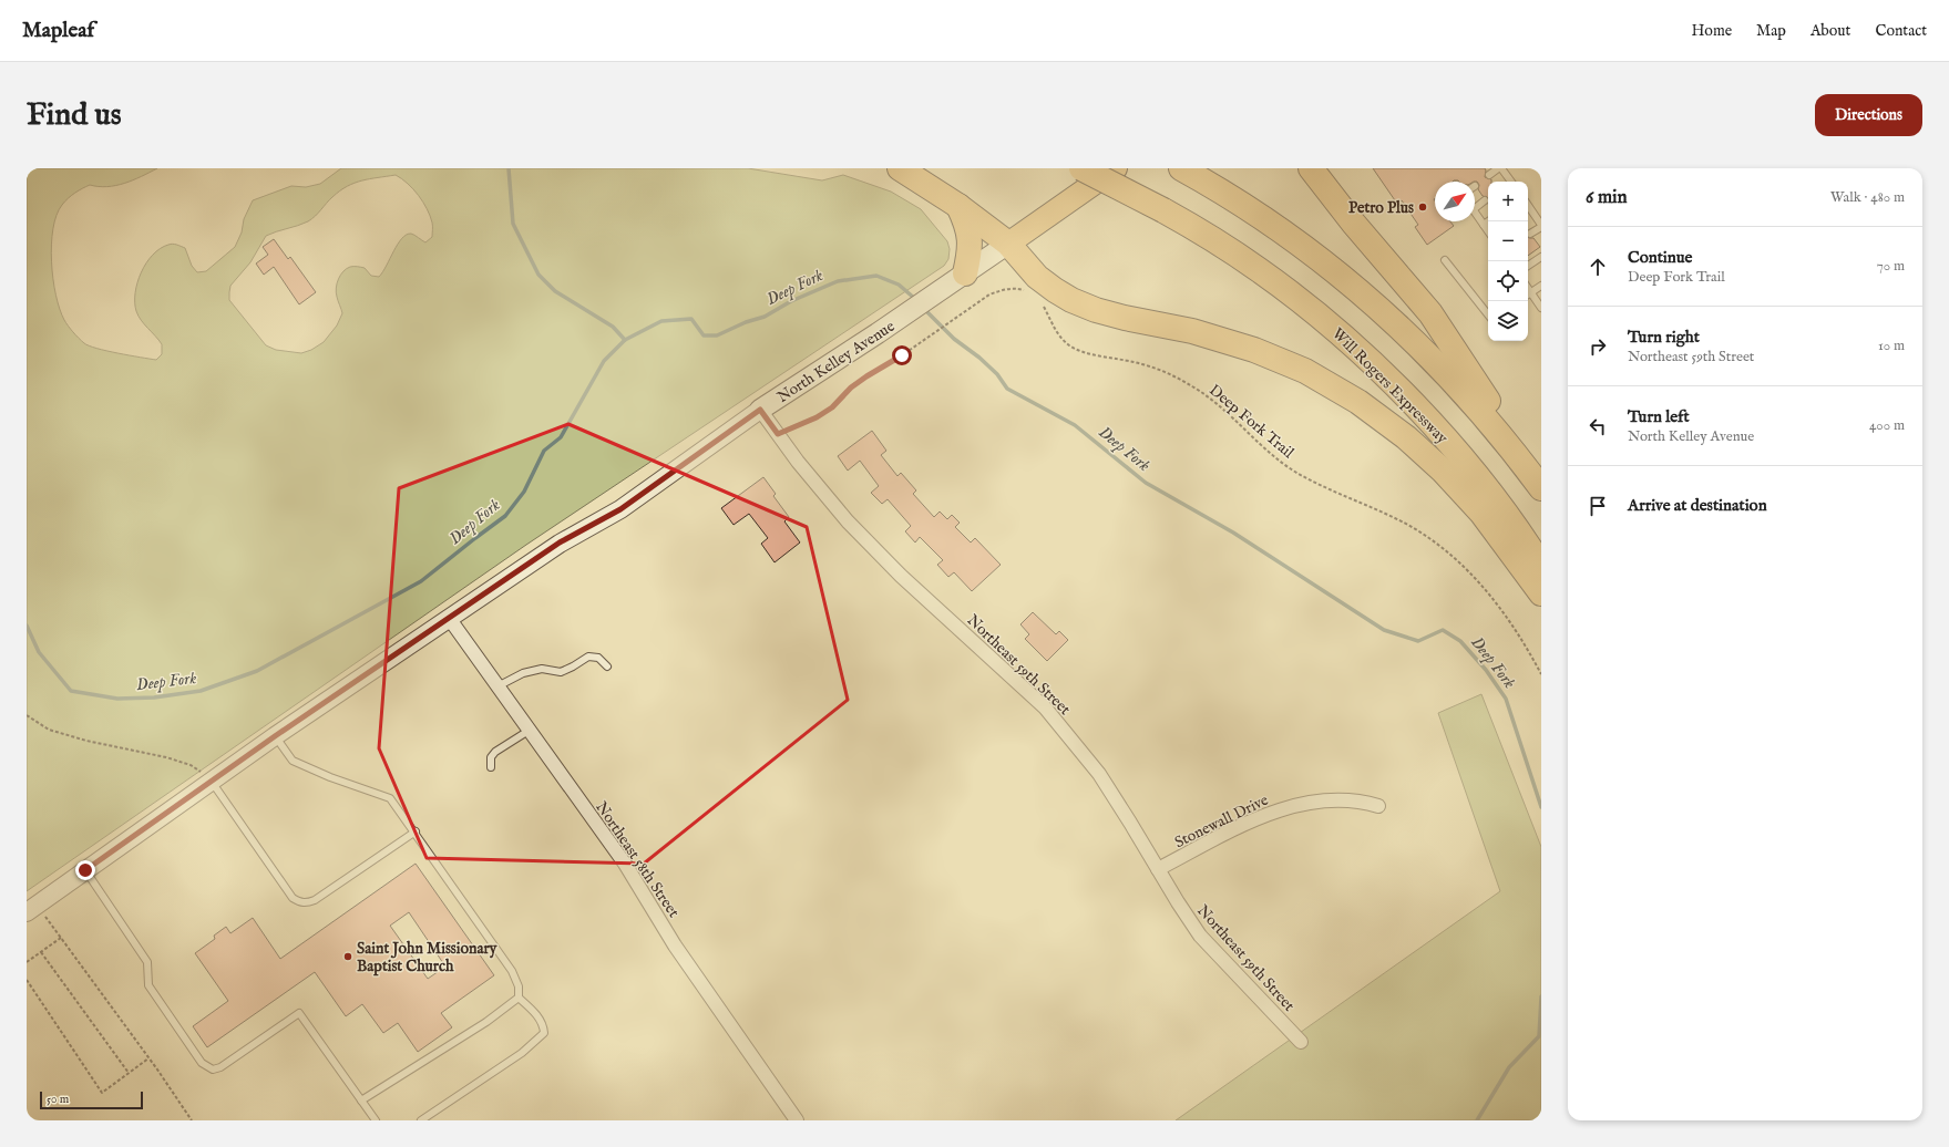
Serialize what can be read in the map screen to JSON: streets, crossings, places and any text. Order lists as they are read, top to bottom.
{
  "streets": {
    "highway": ["Will Rogers Expressway"],
    "main road": ["North Kelley Avenue"],
    "street": ["Northeast 59th Street", "Stonewall Drive", "Northeast 58th Street"],
    "path": ["Deep Fork Trail"]
  },
  "crossings": [
    ["North Kelley Avenue", "Northeast 59th Street"],
    ["North Kelley Avenue", "Northeast 58th Street"],
    ["Northeast 59th Street", "Stonewall Drive"]
  ],
  "water": ["Deep Fork"],
  "places": ["Petro Plus", "Saint John Missionary Baptist Church"],
  "scale_bar": "50 m",
  "north": "top right",
  "page": {
    "header": "Mapleaf",
    "nav": [
      "Home",
      "Map",
      "About",
      "Contact"
    ],
    "buttons": "Directions",
    "title": "Find us",
    "heading": ["6 min", "Walk · 480 m"],
    "map_buttons": ["+", "−"],
    "list": [
      ["Continue", "Deep Fork Trail", "70 m"],
      ["Turn right", "Northeast 59th Street", "10 m"],
      ["Turn left", "North Kelley Avenue", "400 m"],
      "Arrive at destination"
    ],
    "scale": "50 m"
  }
}
